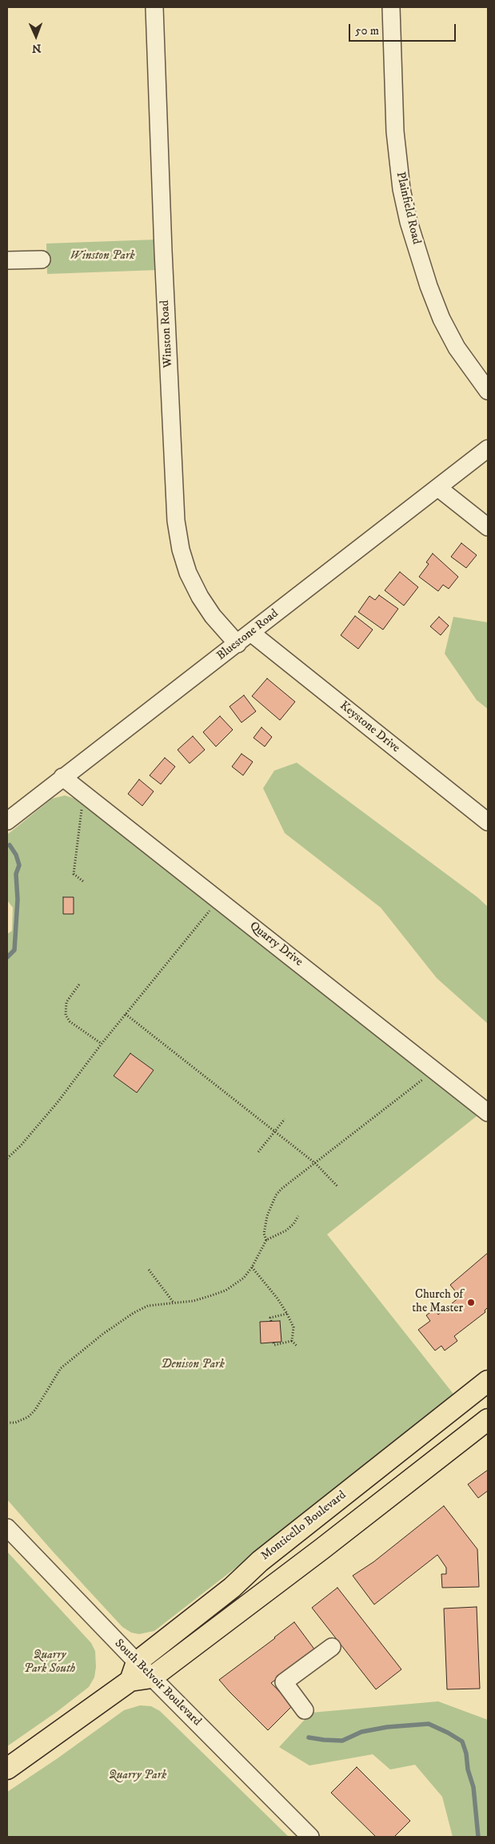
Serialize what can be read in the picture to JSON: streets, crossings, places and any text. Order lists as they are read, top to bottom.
{
  "streets": {
    "main road": ["Monticello Boulevard"],
    "street": [
      "Plainfield Road",
      "Winston Road",
      "Bluestone Road",
      "Keystone Drive",
      "Quarry Drive",
      "South Belvoir Boulevard"
    ]
  },
  "crossings": [
    ["Winston Road", "Bluestone Road"],
    ["Bluestone Road", "Keystone Drive"],
    ["Bluestone Road", "Quarry Drive"],
    ["Monticello Boulevard", "South Belvoir Boulevard"]
  ],
  "parks": [
    "Winston Park",
    "Denison Park",
    "Quarry Park South",
    "Quarry Park"
  ],
  "places": ["Church of the Master"],
  "scale_bar": "50 m",
  "north": "bottom"
}
